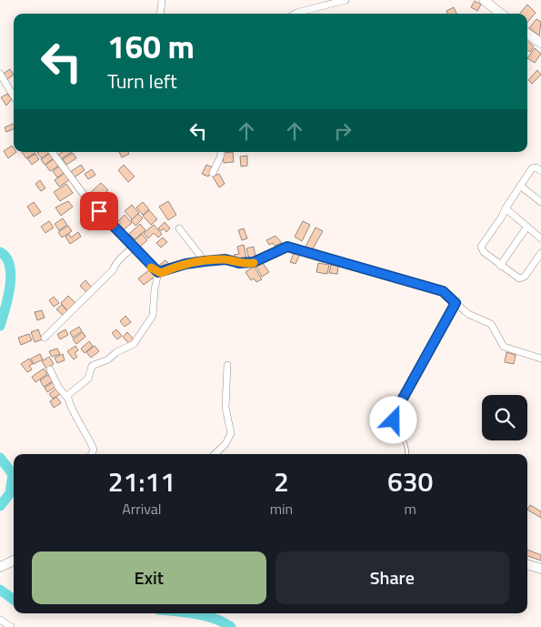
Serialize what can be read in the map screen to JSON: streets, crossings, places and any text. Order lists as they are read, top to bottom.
{
  "page": {
    "turn": ["160 m", "Turn left"],
    "eta": [
      "21:11",
      "Arrival",
      "2",
      "min",
      "630",
      "m"
    ],
    "buttons": ["Exit", "Share"]
  }
}
